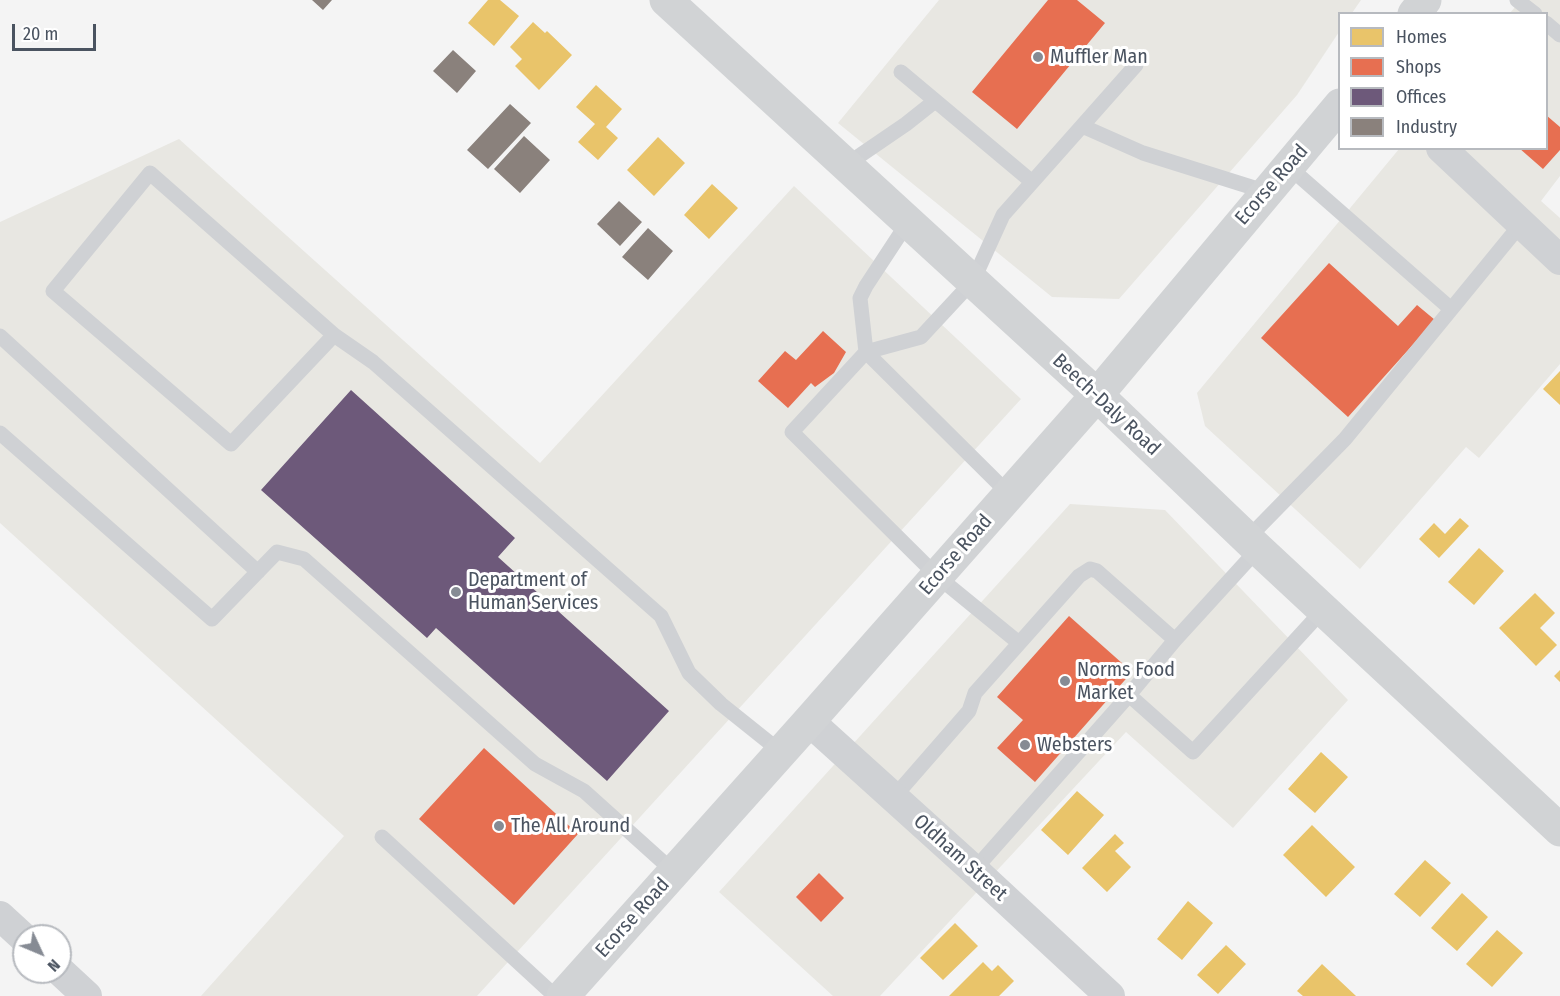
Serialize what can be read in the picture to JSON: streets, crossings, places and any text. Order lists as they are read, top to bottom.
{
  "streets": {
    "street": ["Ecorse Road", "Beech-Daly Road", "Oldham Street"]
  },
  "crossings": [
    ["Ecorse Road", "Beech-Daly Road"],
    ["Ecorse Road", "Oldham Street"]
  ],
  "places": [
    "Muffler Man",
    "Department of Human Services",
    "Norms Food Market",
    "Websters",
    "The All Around"
  ],
  "legend": [
    "Homes",
    "Shops",
    "Offices",
    "Industry"
  ],
  "scale_bar": "20 m",
  "north": "bottom right"
}
